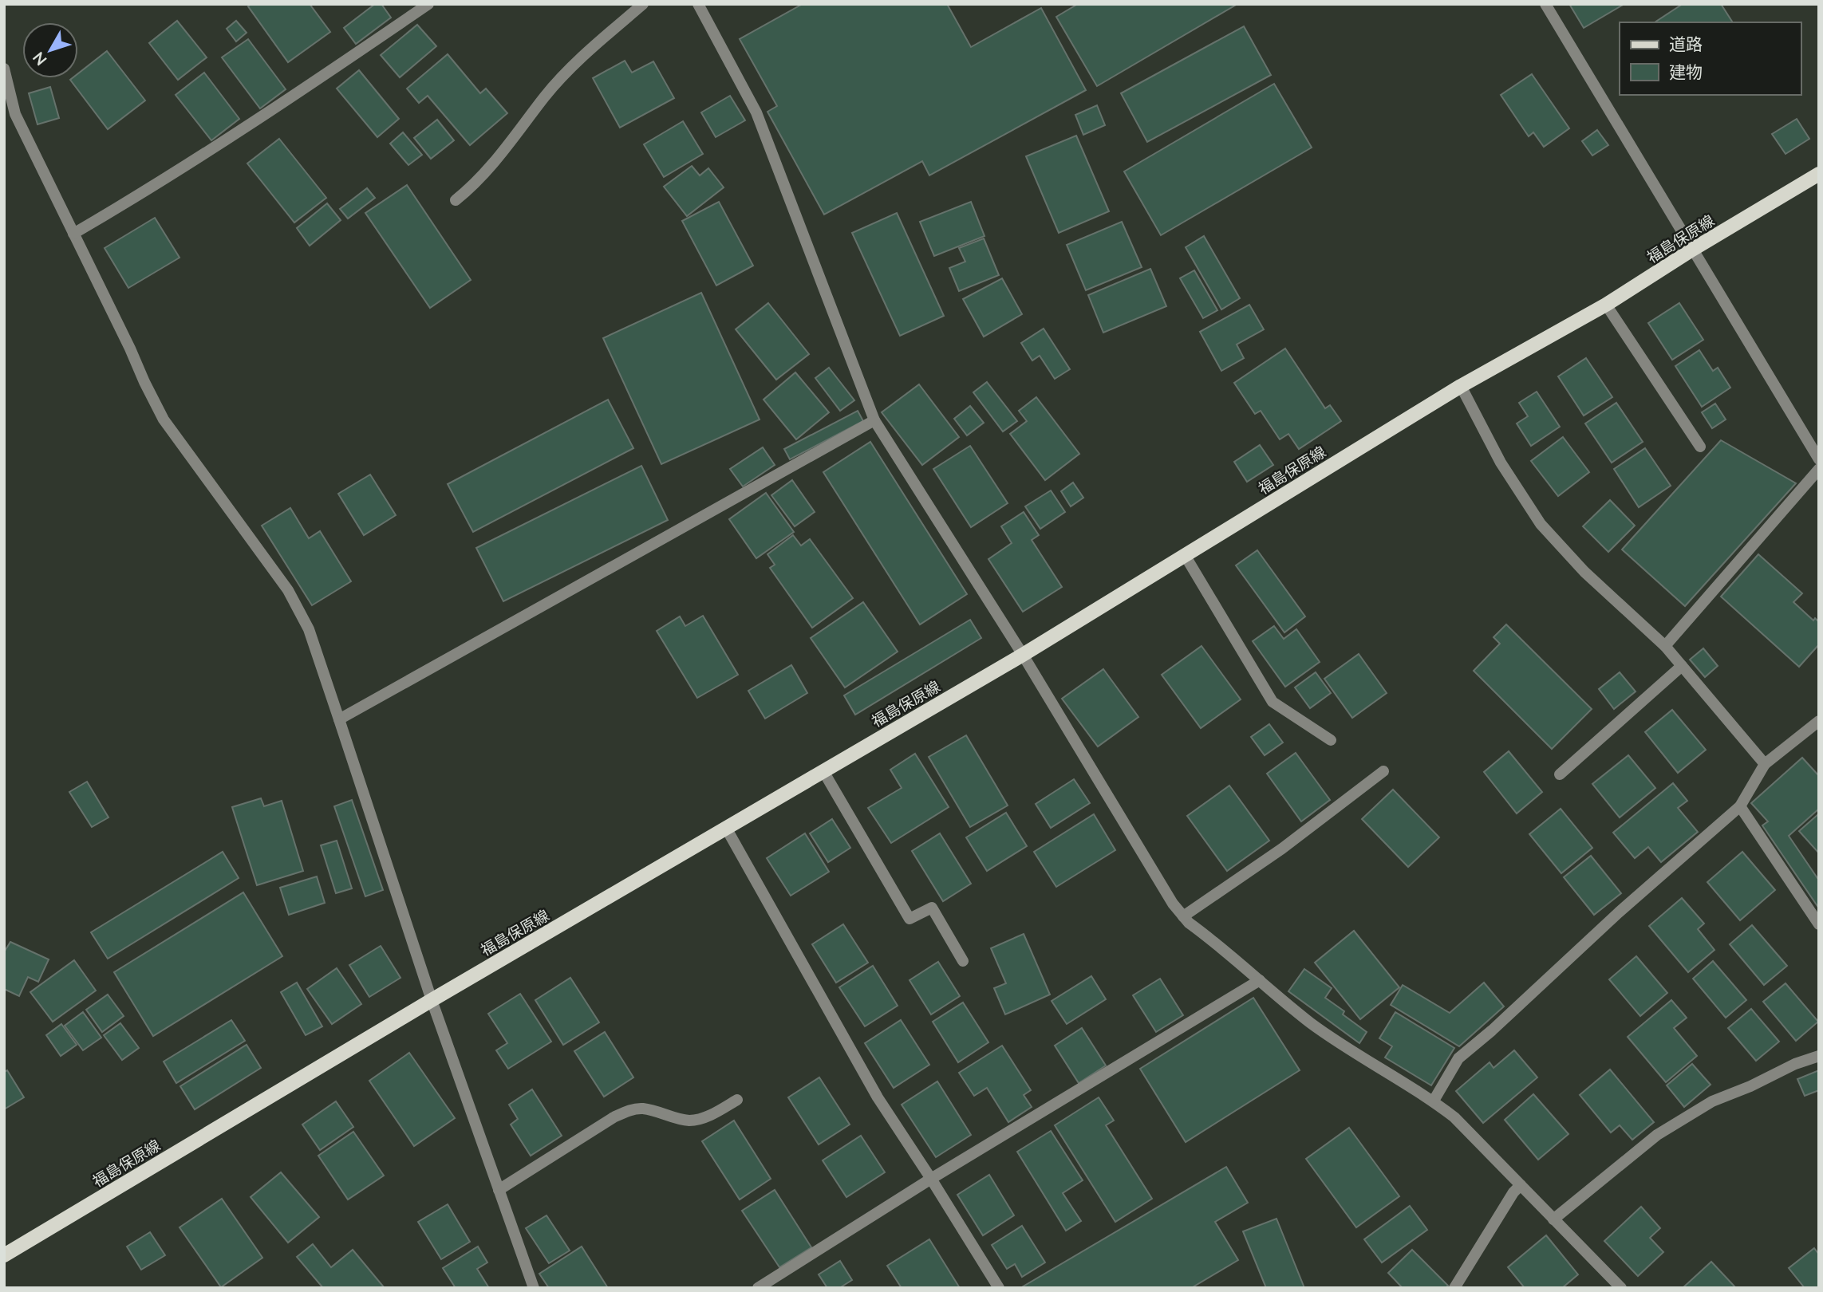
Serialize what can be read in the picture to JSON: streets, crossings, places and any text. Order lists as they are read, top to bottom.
{
  "streets": {
    "main road": ["福島保原線"]
  },
  "legend": ["道路", "建物"],
  "north": "bottom left"
}
